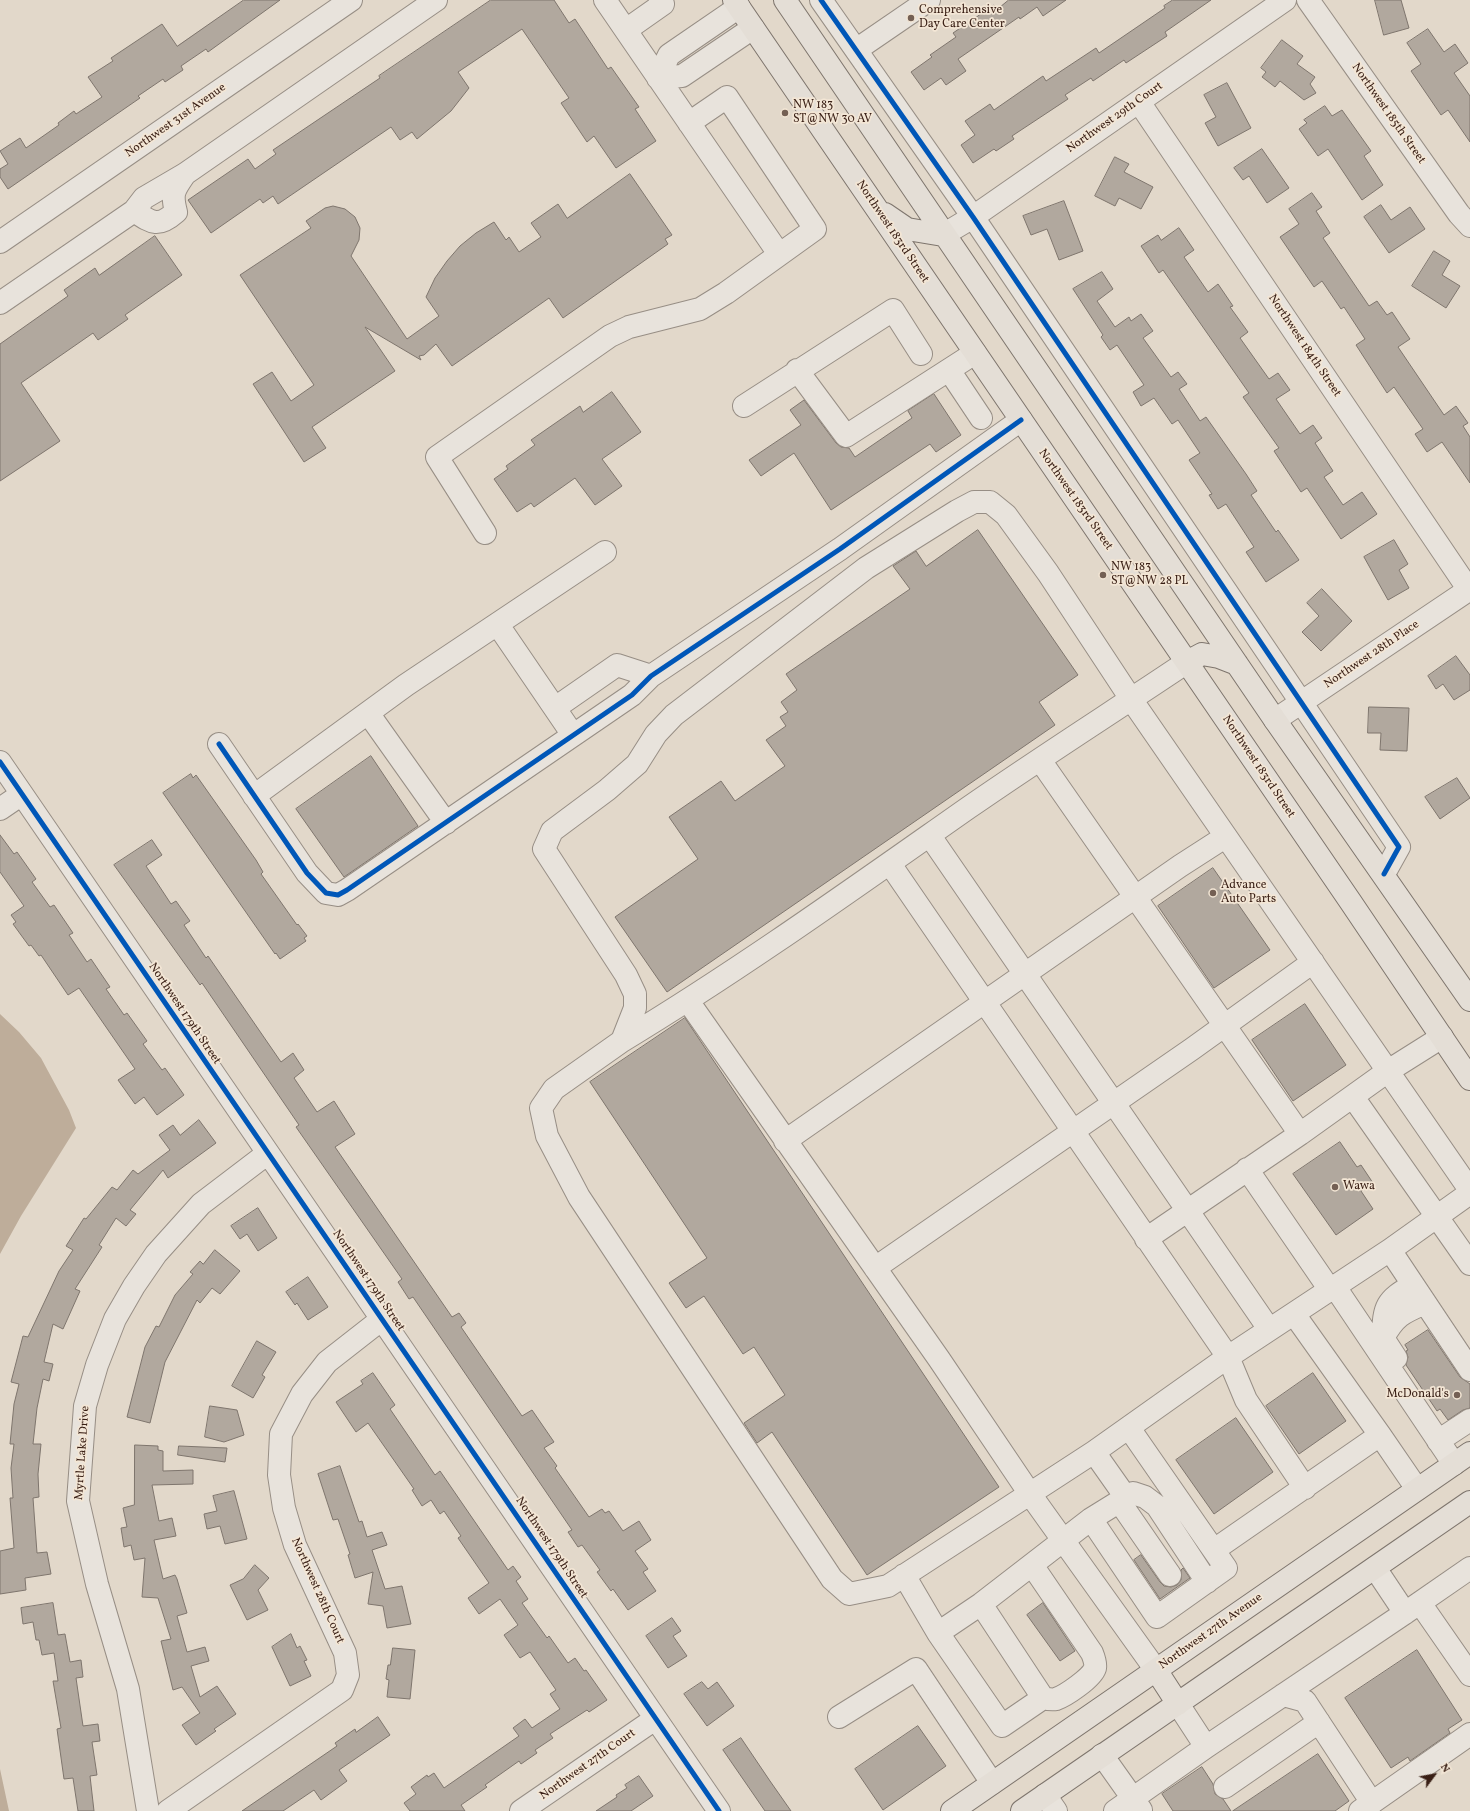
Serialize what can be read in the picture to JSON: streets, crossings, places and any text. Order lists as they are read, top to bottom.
{
  "streets": {
    "main road": ["Northwest 183rd Street", "Northwest 27th Avenue"],
    "street": [
      "Northwest 185th Street",
      "Northwest 29th Court",
      "Northwest 31st Avenue",
      "Northwest 184th Street",
      "Northwest 28th Place",
      "Northwest 179th Street",
      "Myrtle Lake Drive",
      "Northwest 28th Court",
      "Northwest 27th Court"
    ]
  },
  "crossings": [
    ["Northwest 29th Court", "Northwest 184th Street"],
    ["Northwest 184th Street", "Northwest 28th Place"],
    ["Northwest 179th Street", "Myrtle Lake Drive"],
    ["Northwest 179th Street", "Northwest 28th Court"],
    ["Northwest 179th Street", "Northwest 27th Court"]
  ],
  "places": [
    "Comprehensive Day Care Center",
    "NW 183 ST@NW 30 AV",
    "NW 183 ST@NW 28 PL",
    "Advance Auto Parts",
    "Wawa",
    "McDonald's"
  ],
  "north": "top right"
}
